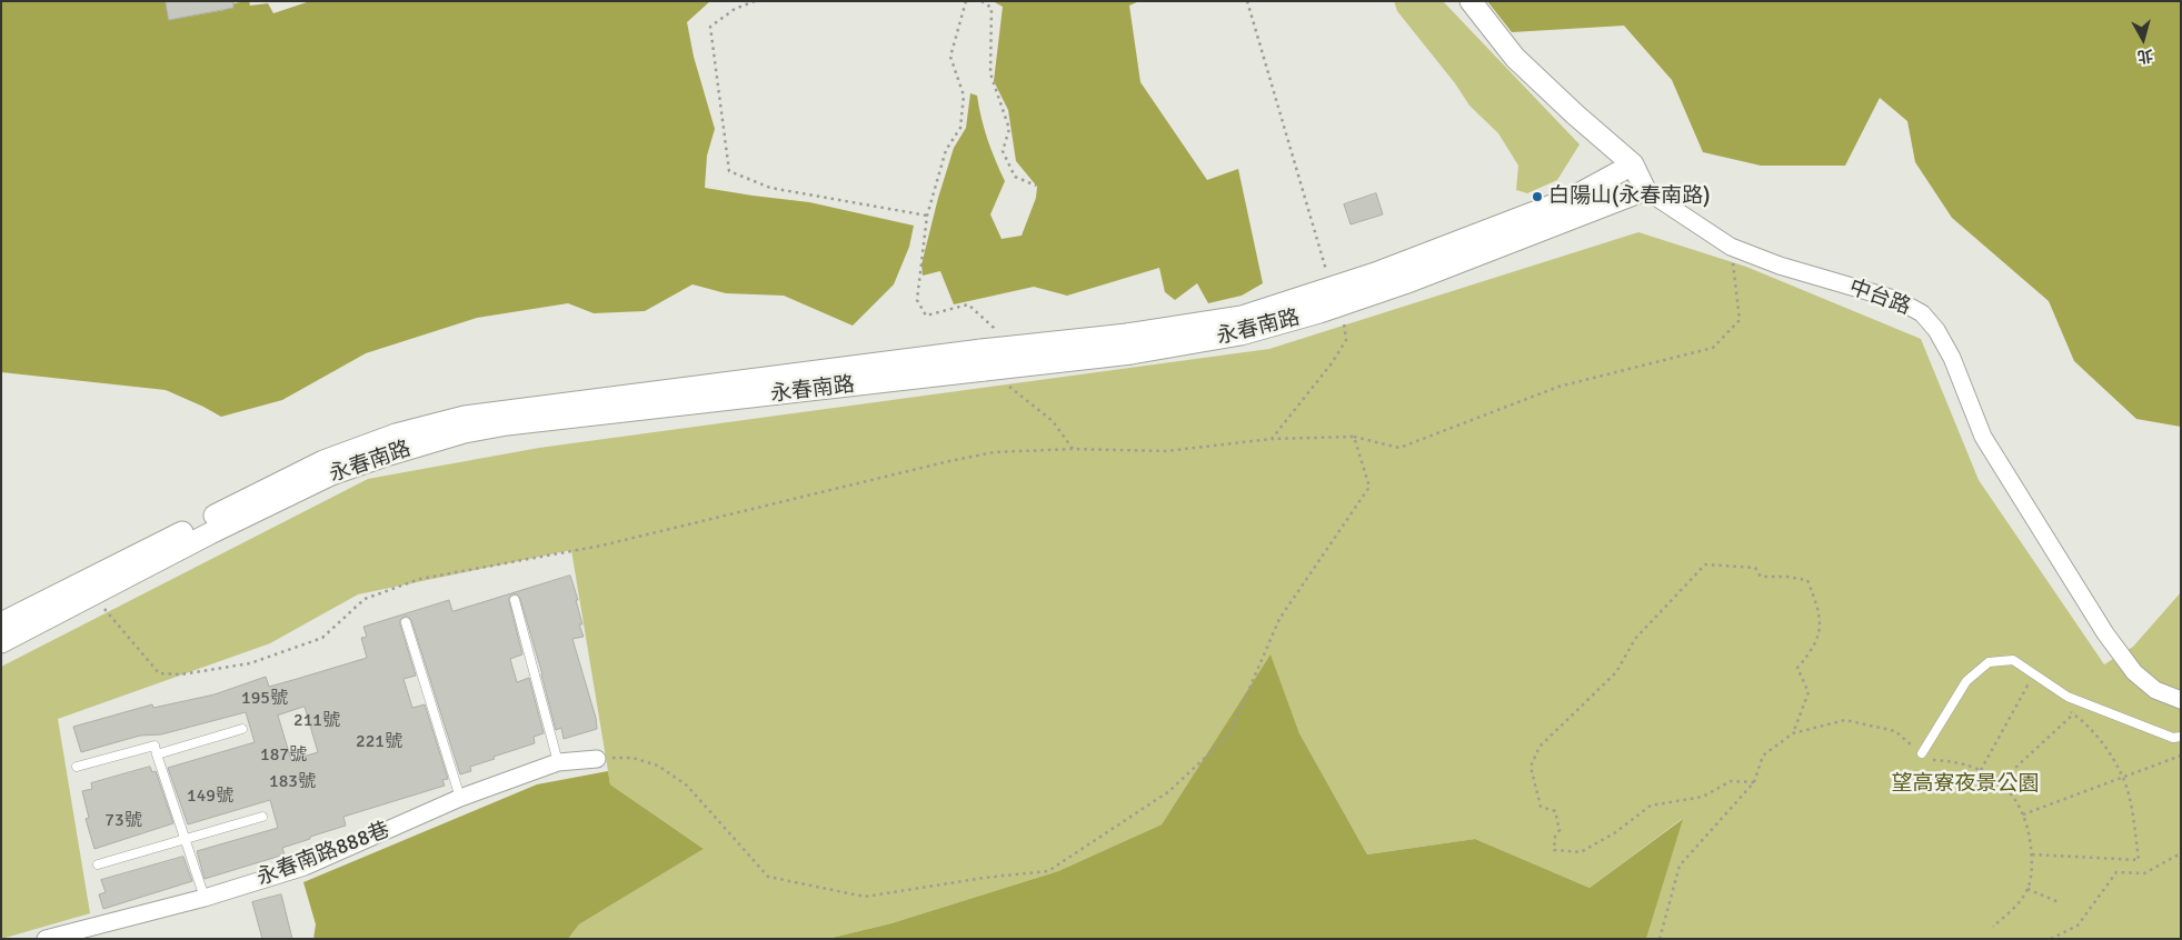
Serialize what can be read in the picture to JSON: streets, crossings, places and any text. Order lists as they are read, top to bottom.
{
  "streets": {
    "street": ["中台路", "永春南路", "永春南路888巷"]
  },
  "crossings": [
    ["中台路", "永春南路"]
  ],
  "parks": ["望高寮夜景公園"],
  "places": ["白陽山(永春南路)"],
  "house_numbers": [
    "195號",
    "211號",
    "221號",
    "187號",
    "183號",
    "149號",
    "73號"
  ],
  "north": "bottom"
}
